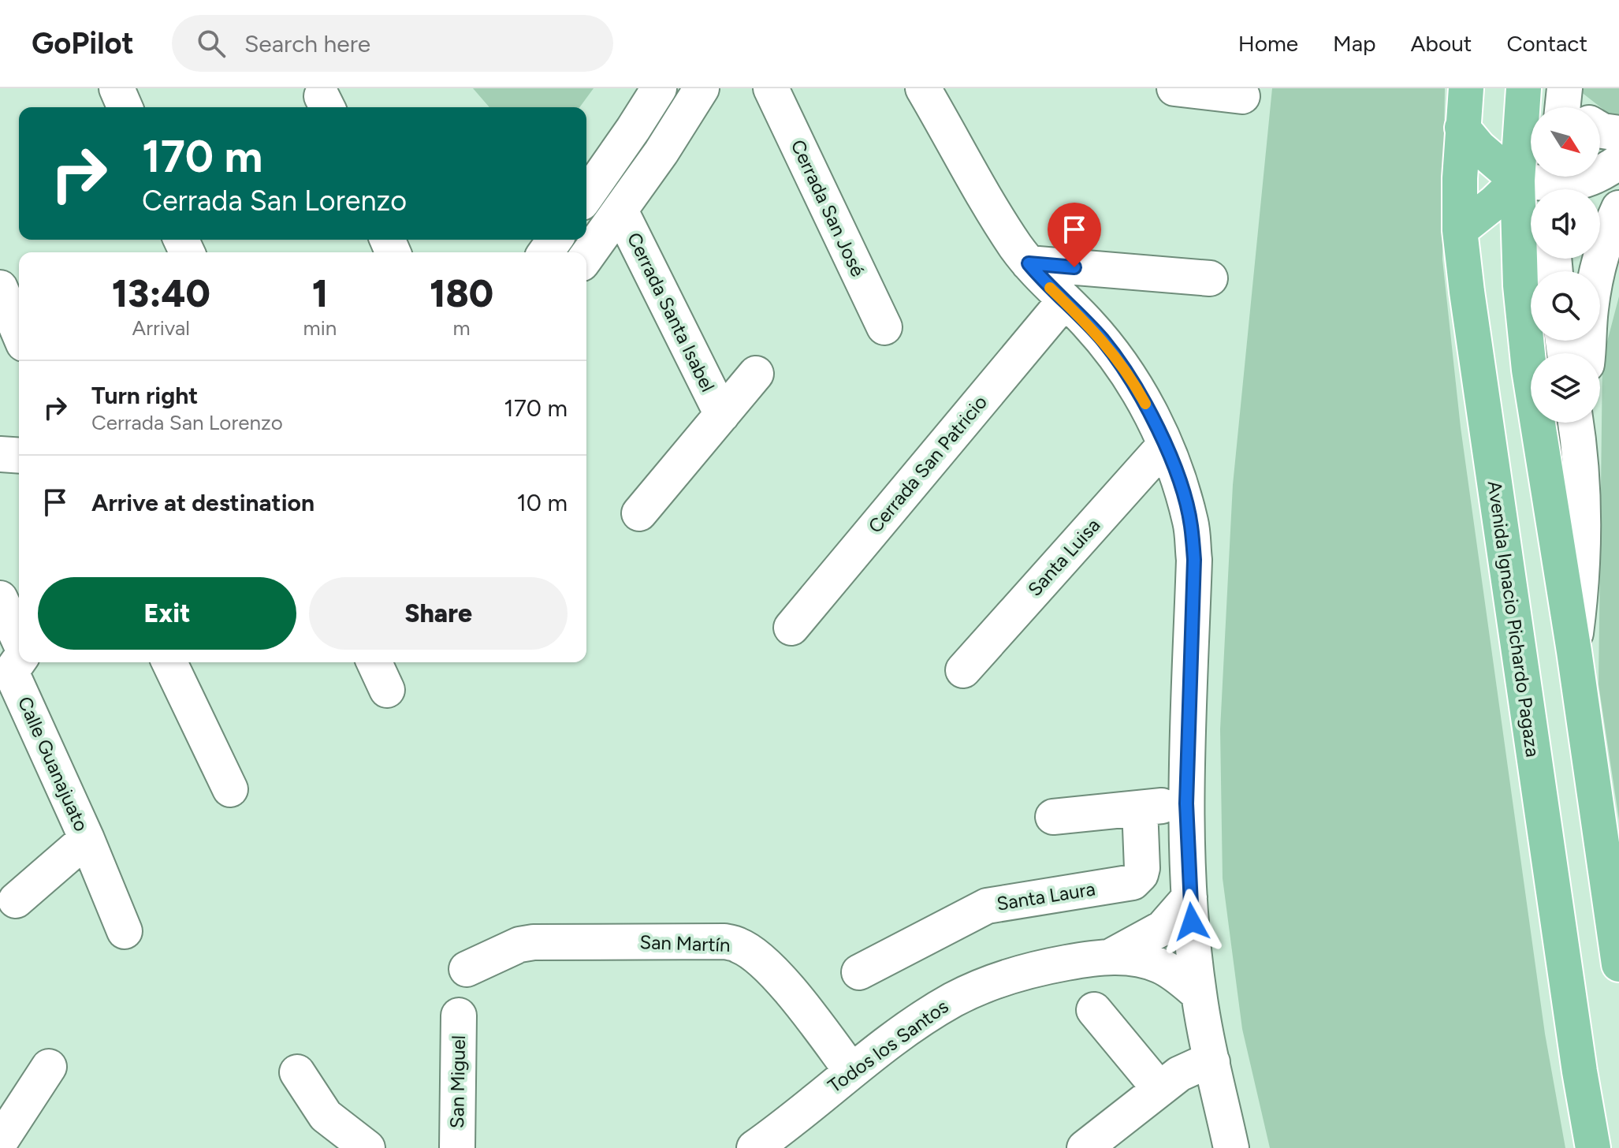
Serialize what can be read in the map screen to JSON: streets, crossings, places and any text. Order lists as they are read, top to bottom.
{
  "streets": {
    "main road": ["Avenida Ignacio Pichardo Pagaza"],
    "street": [
      "Cerrada San José",
      "Cerrada Santa Isabel",
      "Cerrada San Patricio",
      "Santa Luisa",
      "Calle Guanajuato",
      "Santa Laura",
      "San Martín",
      "Todos los Santos",
      "San Miguel"
    ]
  },
  "crossings": [
    ["San Martín", "Todos los Santos"]
  ],
  "north": "bottom right",
  "page": {
    "header": "GoPilot",
    "search": "Search here",
    "nav": [
      "Home",
      "Map",
      "About",
      "Contact"
    ],
    "turn": ["170 m", "Cerrada San Lorenzo"],
    "eta": [
      "13:40",
      "Arrival",
      "1",
      "min",
      "180",
      "m"
    ],
    "list": [
      {
        "name": "Turn right",
        "note": "Cerrada San Lorenzo",
        "value": "170 m"
      },
      {
        "name": "Arrive at destination",
        "value": "10 m"
      }
    ],
    "buttons": ["Exit", "Share"]
  }
}
